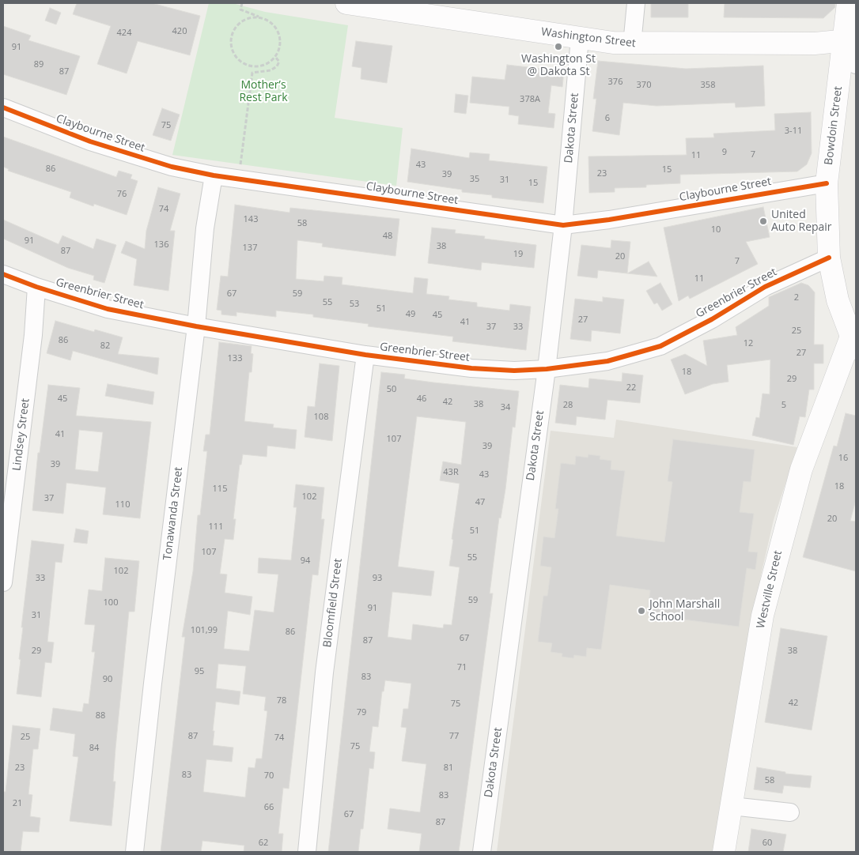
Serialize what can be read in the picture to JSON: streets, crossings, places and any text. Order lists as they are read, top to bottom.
{
  "streets": {
    "main road": ["Washington Street", "Bowdoin Street", "Westville Street"],
    "street": [
      "Dakota Street",
      "Claybourne Street",
      "Greenbrier Street",
      "Lindsey Street",
      "Tonawanda Street",
      "Bloomfield Street"
    ]
  },
  "crossings": [
    ["Washington Street", "Bowdoin Street"],
    ["Washington Street", "Dakota Street"],
    ["Bowdoin Street", "Claybourne Street"],
    ["Bowdoin Street", "Greenbrier Street"],
    ["Bowdoin Street", "Westville Street"],
    ["Dakota Street", "Claybourne Street"],
    ["Dakota Street", "Greenbrier Street"],
    ["Claybourne Street", "Tonawanda Street"],
    ["Greenbrier Street", "Lindsey Street"],
    ["Greenbrier Street", "Tonawanda Street"],
    ["Greenbrier Street", "Bloomfield Street"]
  ],
  "parks": ["Mother’s Rest Park"],
  "places": ["Washington St @ Dakota St", "United Auto Repair", "John Marshall School"],
  "house_numbers": [
    "420",
    "424",
    "91",
    "89",
    "87",
    "376",
    "370",
    "358",
    "378A",
    "6",
    "75",
    "3-11",
    "9",
    "7",
    "11",
    "43",
    "86",
    "15",
    "23",
    "39",
    "35",
    "31",
    "15",
    "76",
    "74",
    "143",
    "58",
    "10",
    "48",
    "91",
    "136",
    "38",
    "137",
    "87",
    "19",
    "20",
    "7",
    "11",
    "67",
    "59",
    "2",
    "55",
    "53",
    "51",
    "49",
    "45",
    "27",
    "41",
    "37",
    "33",
    "25",
    "86",
    "12",
    "82",
    "27",
    "133",
    "18",
    "29",
    "22",
    "50",
    "45",
    "46",
    "42",
    "38",
    "28",
    "5",
    "34",
    "108",
    "41",
    "107",
    "39",
    "16",
    "39",
    "43R",
    "43",
    "18",
    "115",
    "102",
    "37",
    "47",
    "110",
    "20",
    "111",
    "51",
    "107",
    "55",
    "94",
    "102",
    "33",
    "93",
    "59",
    "100",
    "91",
    "31",
    "101,99",
    "86",
    "67",
    "87",
    "29",
    "38",
    "71",
    "95",
    "83",
    "90",
    "78",
    "42",
    "75",
    "79",
    "88",
    "87",
    "77",
    "25",
    "74",
    "75",
    "84",
    "23",
    "81",
    "83",
    "70",
    "58",
    "83",
    "21",
    "66",
    "67",
    "87",
    "62",
    "60"
  ]
}
